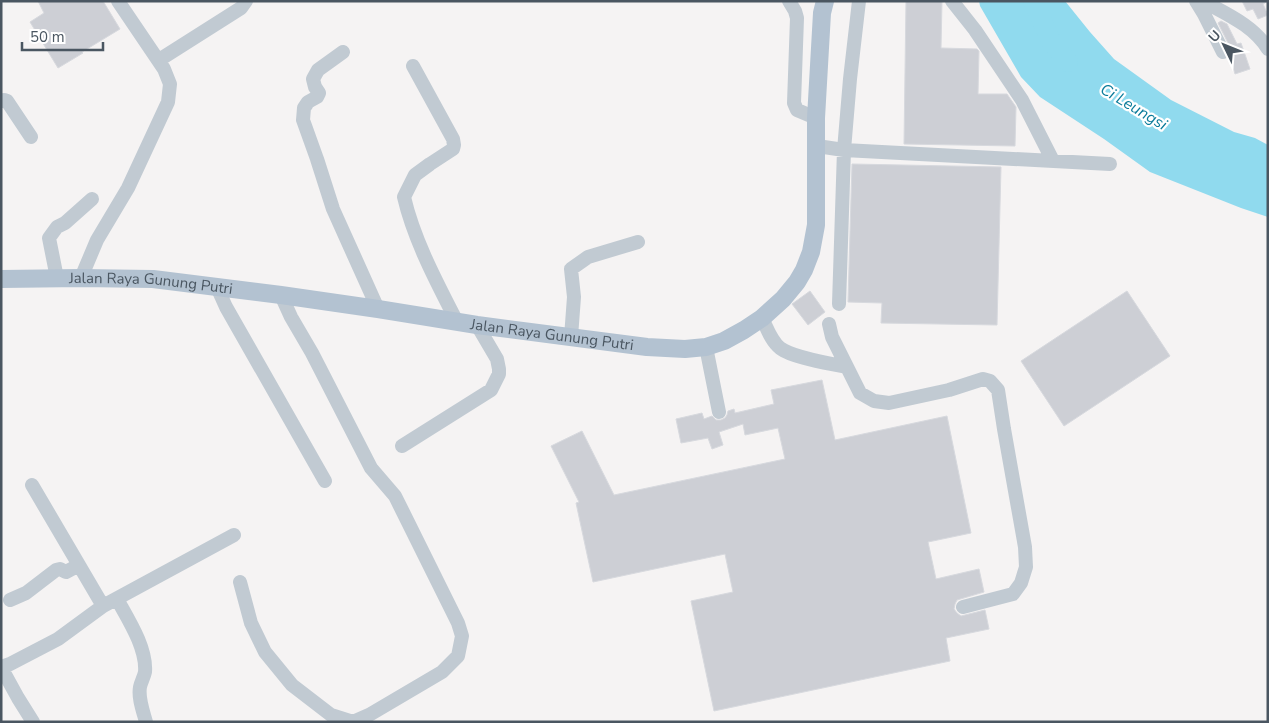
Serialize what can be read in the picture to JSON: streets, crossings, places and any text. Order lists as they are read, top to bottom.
{
  "streets": {
    "main road": ["Jalan Raya Gunung Putri"]
  },
  "water": ["Ci Leungsi"],
  "scale_bar": "50 m",
  "north": "top left"
}
